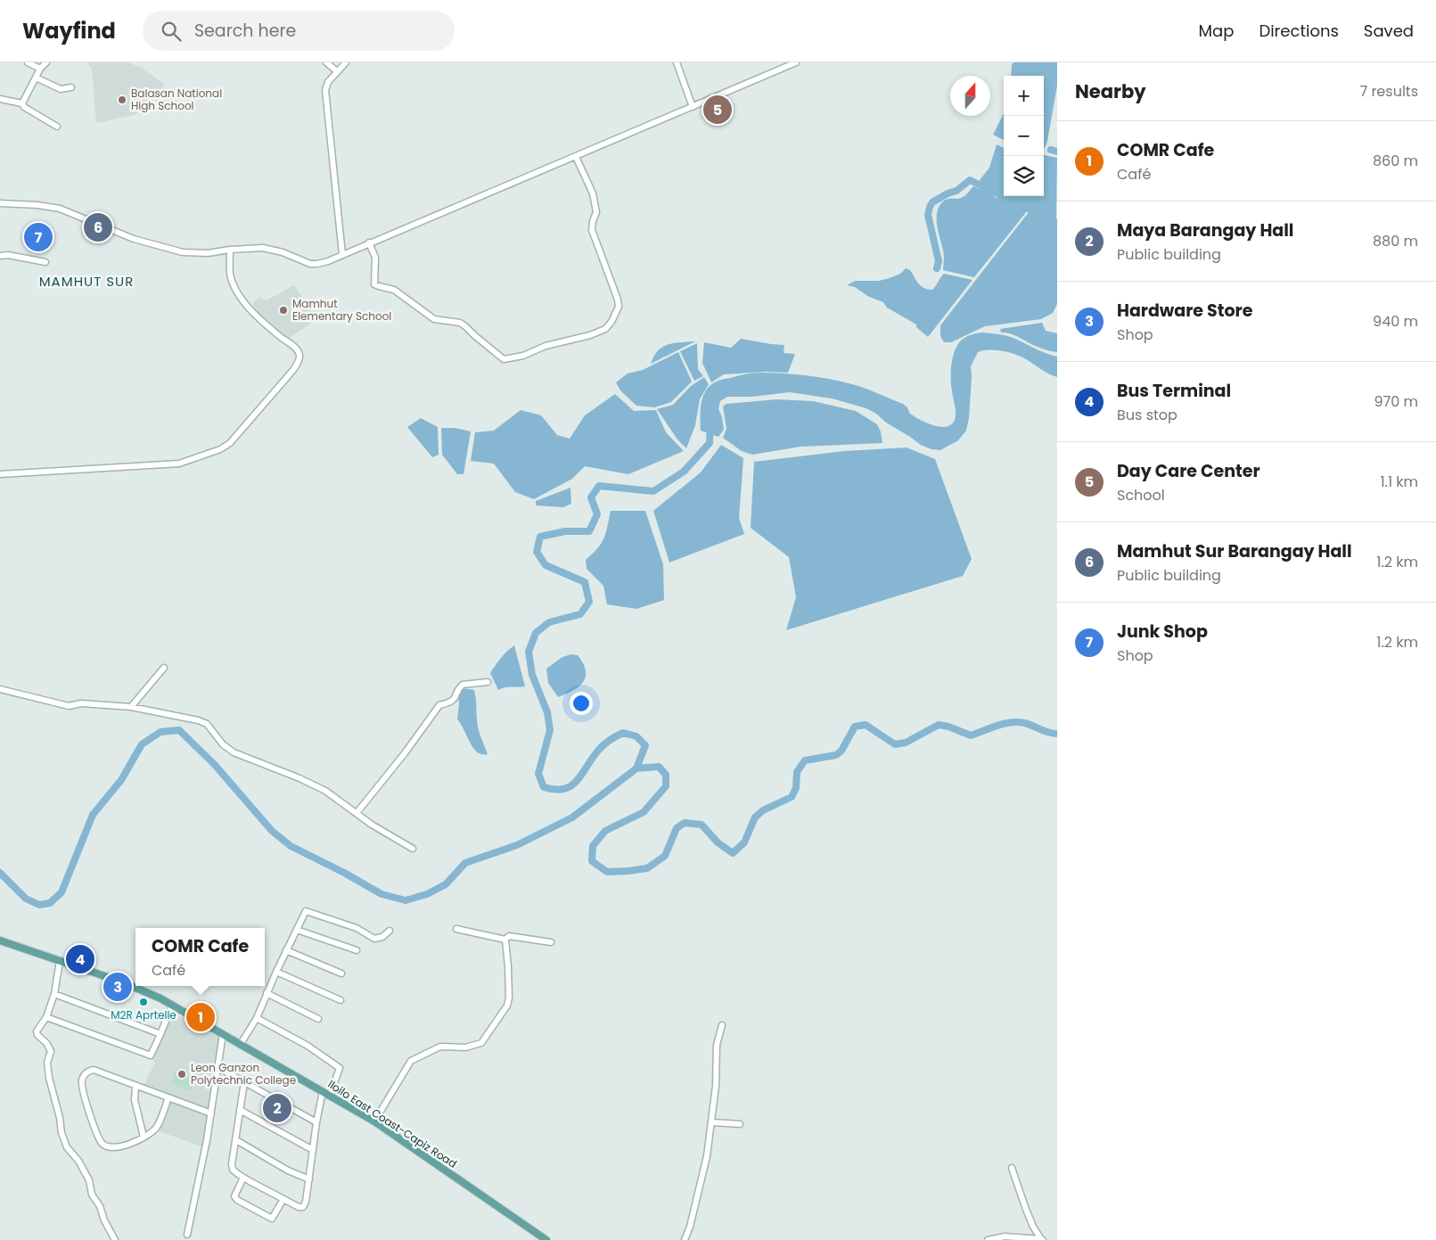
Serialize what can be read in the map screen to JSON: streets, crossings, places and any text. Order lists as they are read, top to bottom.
{
  "streets": {
    "main road": ["Iloilo East Coast-Capiz Road"]
  },
  "districts": ["MAMHUT SUR"],
  "places": [
    "Balasan National High School",
    "Mamhut Elementary School",
    "M2R Aprtelle",
    "Leon Ganzon Polytechnic College"
  ],
  "north": "top",
  "page": {
    "header": "Wayfind",
    "search": "Search here",
    "nav": ["Map", "Directions", "Saved"],
    "heading": ["Nearby", "7 results"],
    "map_buttons": ["+", "−"],
    "pins": [
      "5",
      "6",
      "7",
      "4",
      "3",
      "1",
      "2"
    ],
    "list": [
      {
        "mark": "1",
        "name": "COMR Cafe",
        "note": "Café",
        "value": "860 m"
      },
      {
        "mark": "2",
        "name": "Maya Barangay Hall",
        "note": "Public building",
        "value": "880 m"
      },
      {
        "mark": "3",
        "name": "Hardware Store",
        "note": "Shop",
        "value": "940 m"
      },
      {
        "mark": "4",
        "name": "Bus Terminal",
        "note": "Bus stop",
        "value": "970 m"
      },
      {
        "mark": "5",
        "name": "Day Care Center",
        "note": "School",
        "value": "1.1 km"
      },
      {
        "mark": "6",
        "name": "Mamhut Sur Barangay Hall",
        "note": "Public building",
        "value": "1.2 km"
      },
      {
        "mark": "7",
        "name": "Junk Shop",
        "note": "Shop",
        "value": "1.2 km"
      }
    ],
    "popup": ["COMR Cafe", "Café"]
  }
}
